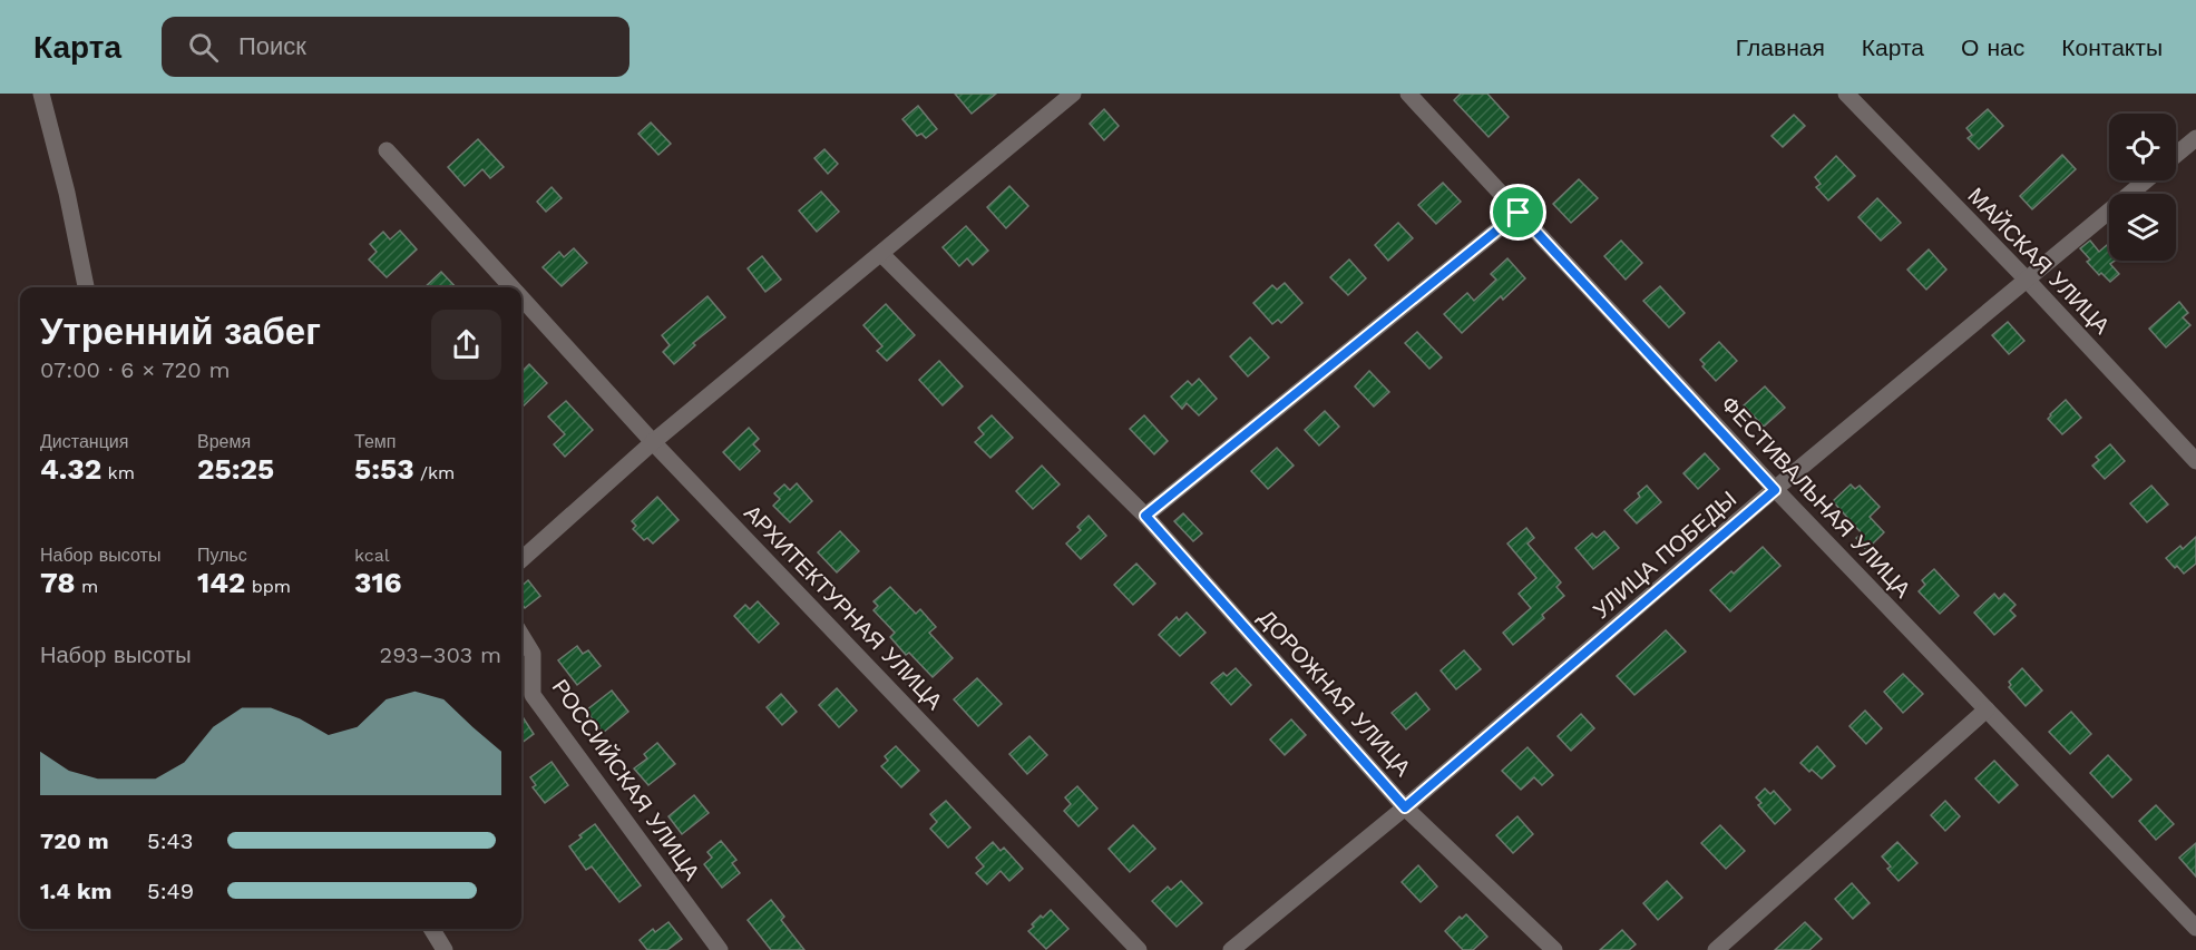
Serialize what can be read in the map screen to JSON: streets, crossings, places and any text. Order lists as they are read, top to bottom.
{
  "streets": {
    "street": [
      "МАЙСКАЯ УЛИЦА",
      "ФЕСТИВАЛЬНАЯ УЛИЦА",
      "УЛИЦА ПОБЕДЫ",
      "АРХИТЕКТУРНАЯ УЛИЦА",
      "ДОРОЖНАЯ УЛИЦА",
      "РОССИЙСКАЯ УЛИЦА"
    ]
  },
  "crossings": [
    ["МАЙСКАЯ УЛИЦА", "УЛИЦА ПОБЕДЫ"],
    ["ФЕСТИВАЛЬНАЯ УЛИЦА", "УЛИЦА ПОБЕДЫ"],
    ["УЛИЦА ПОБЕДЫ", "ДОРОЖНАЯ УЛИЦА"]
  ],
  "page": {
    "header": "Карта",
    "search": "Поиск",
    "nav": [
      "Главная",
      "Карта",
      "О нас",
      "Контакты"
    ],
    "heading": ["Утренний забег", "07:00 · 6 × 720 m"],
    "stats": [
      ["Дистанция", "4.32 km"],
      ["Время", "25:25"],
      ["Темп", "5:53 /km"],
      ["Набор высоты", "78 m"],
      ["Пульс", "142 bpm"],
      ["kcal", "316"]
    ],
    "chart": ["Набор высоты", "293–303 m"],
    "list": [
      {
        "name": "720 m",
        "note": "5:43"
      },
      {
        "name": "1.4 km",
        "note": "5:49"
      }
    ]
  }
}
